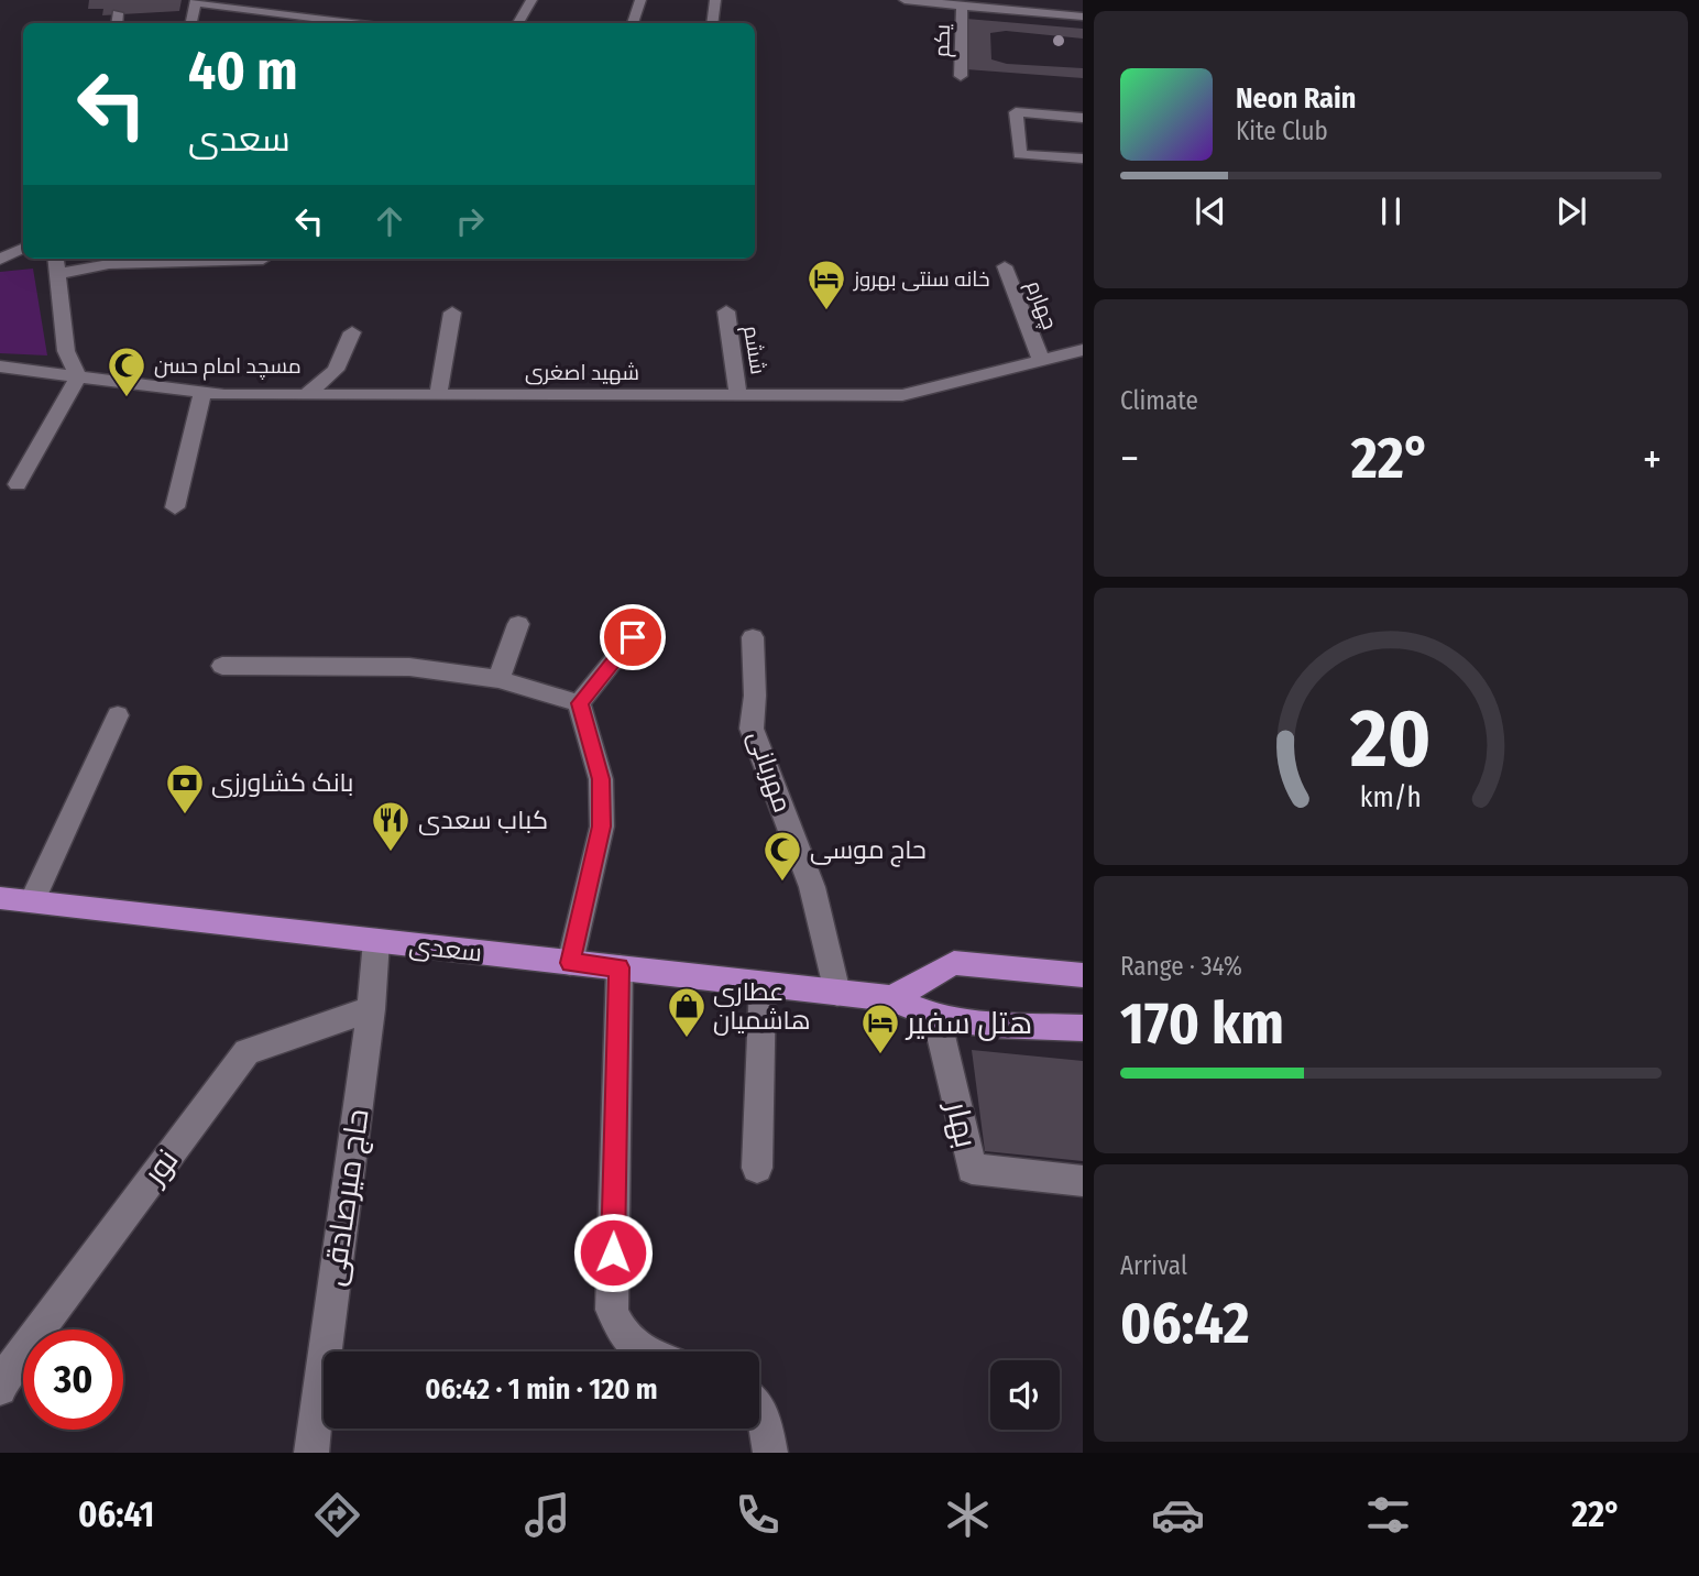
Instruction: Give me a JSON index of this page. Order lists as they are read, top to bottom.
{
  "streets": {
    "main road": ["سعدی"],
    "street": [
      "یکم",
      "چهارم",
      "ششم",
      "شهید اصغری",
      "مهربانی",
      "بهار",
      "نور",
      "حاج میرصادقی"
    ]
  },
  "crossings": [
    ["چهارم", "شهید اصغری"],
    ["ششم", "شهید اصغری"],
    ["مهربانی", "سعدی"],
    ["سعدی", "بهار"],
    ["سعدی", "حاج میرصادقی"],
    ["نور", "حاج میرصادقی"]
  ],
  "places": {
    "hotel": ["خانه سنتی بهروز", "هتل سفیر"],
    "mosque": ["مسچد امام حسن", "حاج موسی"],
    "bank": ["بانک کشاورزی"],
    "restaurant": ["کباب سعدی"],
    "shop": ["عطاری هاشمیان"]
  },
  "page": {
    "turn": ["40 m", "سعدی"],
    "song": ["Neon Rain", "Kite Club"],
    "tile": [
      "Climate",
      ["Range · 34%", "170 km"],
      ["Arrival", "06:42"]
    ],
    "heat": ["−", "22°", "+"],
    "limit": "30",
    "trip": "06:42 · 1 min · 120 m",
    "tabs": ["06:41", "22°"],
    "gauge": ["20", "km/h"]
  }
}
